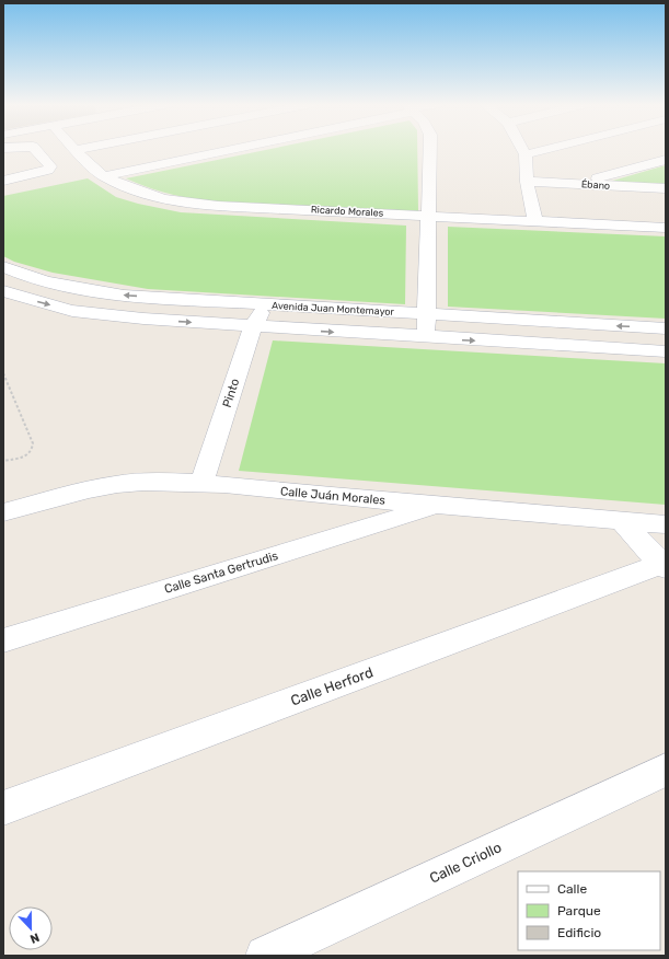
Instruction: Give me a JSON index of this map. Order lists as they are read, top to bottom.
{
  "streets": {
    "street": [
      "Ébano",
      "Ricardo Morales",
      "Avenida Juan Montemayor",
      "Pinto",
      "Calle Juán Morales",
      "Calle Santa Gertrudis",
      "Calle Herford",
      "Calle Criollo"
    ]
  },
  "crossings": [
    ["Avenida Juan Montemayor", "Pinto"],
    ["Pinto", "Calle Juán Morales"],
    ["Calle Juán Morales", "Calle Santa Gertrudis"]
  ],
  "legend": ["Calle", "Parque", "Edificio"],
  "north": "bottom"
}
